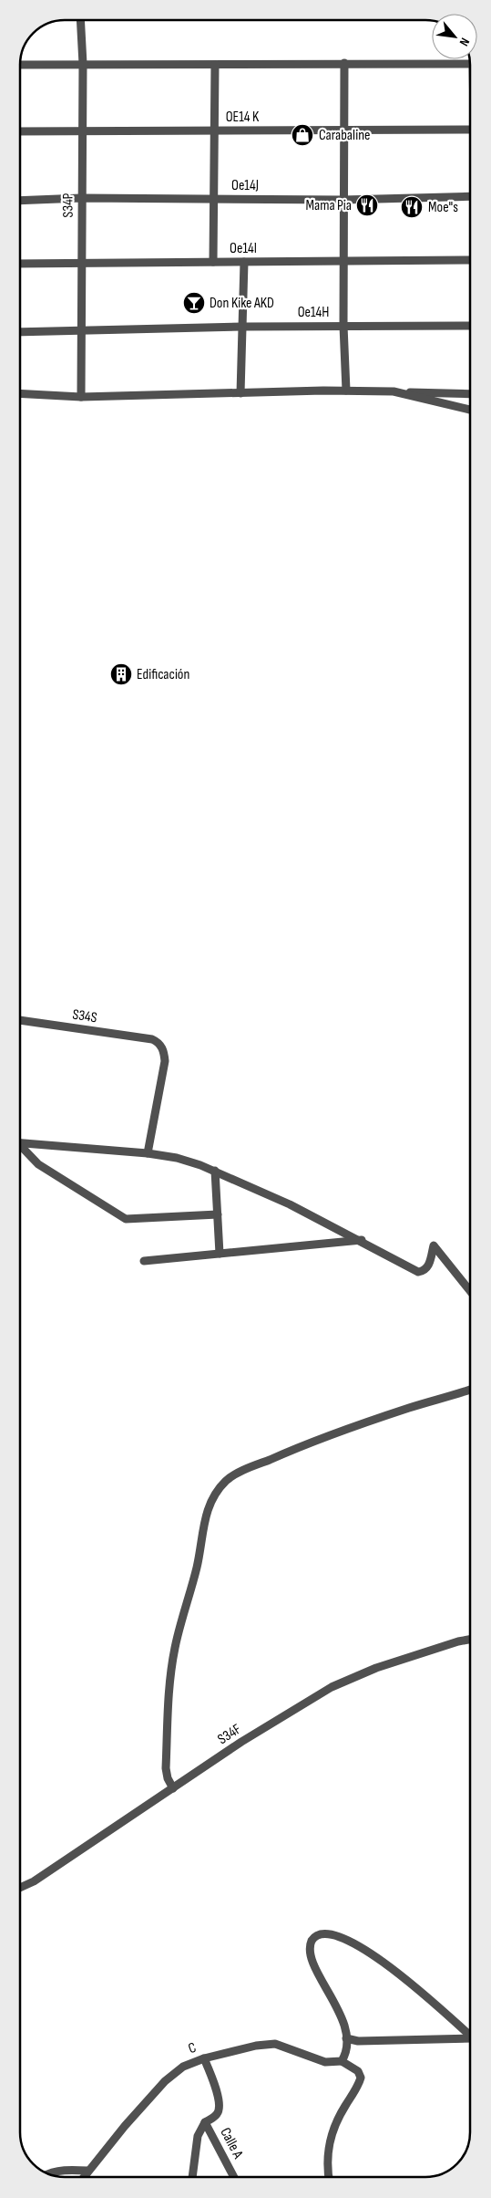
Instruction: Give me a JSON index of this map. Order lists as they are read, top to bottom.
{
  "streets": {
    "street": [
      "OE14 K",
      "Oe14J",
      "S34P",
      "Oe14I",
      "Oe14H",
      "S34S",
      "S34F",
      "C",
      "Calle A"
    ]
  },
  "crossings": [
    ["OE14 K", "S34P"],
    ["Oe14J", "S34P"],
    ["S34P", "Oe14I"],
    ["S34P", "Oe14H"]
  ],
  "places": {
    "shop": ["Carabaline"],
    "restaurant": ["Mama Pia", "Moe\"s"],
    "bar": ["Don Kike AKD"],
    "building": ["Edificación"]
  },
  "north": "bottom right"
}
